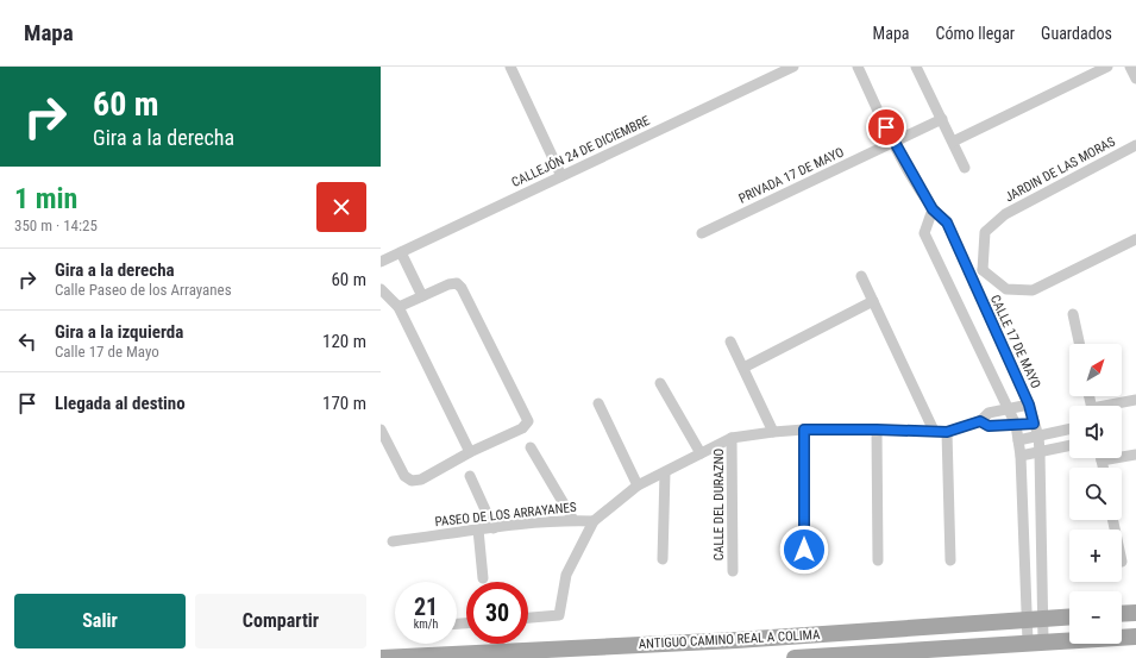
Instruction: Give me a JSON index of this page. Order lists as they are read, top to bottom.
{
  "streets": {
    "main road": ["ANTIGUO CAMINO REAL A COLIMA"],
    "street": [
      "CALLEJÓN 24 DE DICIEMBRE",
      "JARDIN DE LAS MORAS",
      "PRIVADA 17 DE MAYO",
      "CALLE 17 DE MAYO",
      "CALLE DEL DURAZNO",
      "PASEO DE LOS ARRAYANES"
    ]
  },
  "crossings": [
    ["PRIVADA 17 DE MAYO", "CALLE 17 DE MAYO"],
    ["CALLE 17 DE MAYO", "ANTIGUO CAMINO REAL A COLIMA"]
  ],
  "north": "top right",
  "page": {
    "header": "Mapa",
    "nav": ["Mapa", "Cómo llegar", "Guardados"],
    "turn": ["60 m", "Gira a la derecha"],
    "heading": ["1 min", "350 m · 14:25"],
    "list": [
      {
        "name": "Gira a la derecha",
        "note": "Calle Paseo de los Arrayanes",
        "value": "60 m"
      },
      {
        "name": "Gira a la izquierda",
        "note": "Calle 17 de Mayo",
        "value": "120 m"
      },
      {
        "name": "Llegada al destino",
        "value": "170 m"
      }
    ],
    "map_buttons": ["+", "−"],
    "speed": "21 km/h",
    "limit": "30",
    "buttons": ["Salir", "Compartir"]
  }
}
